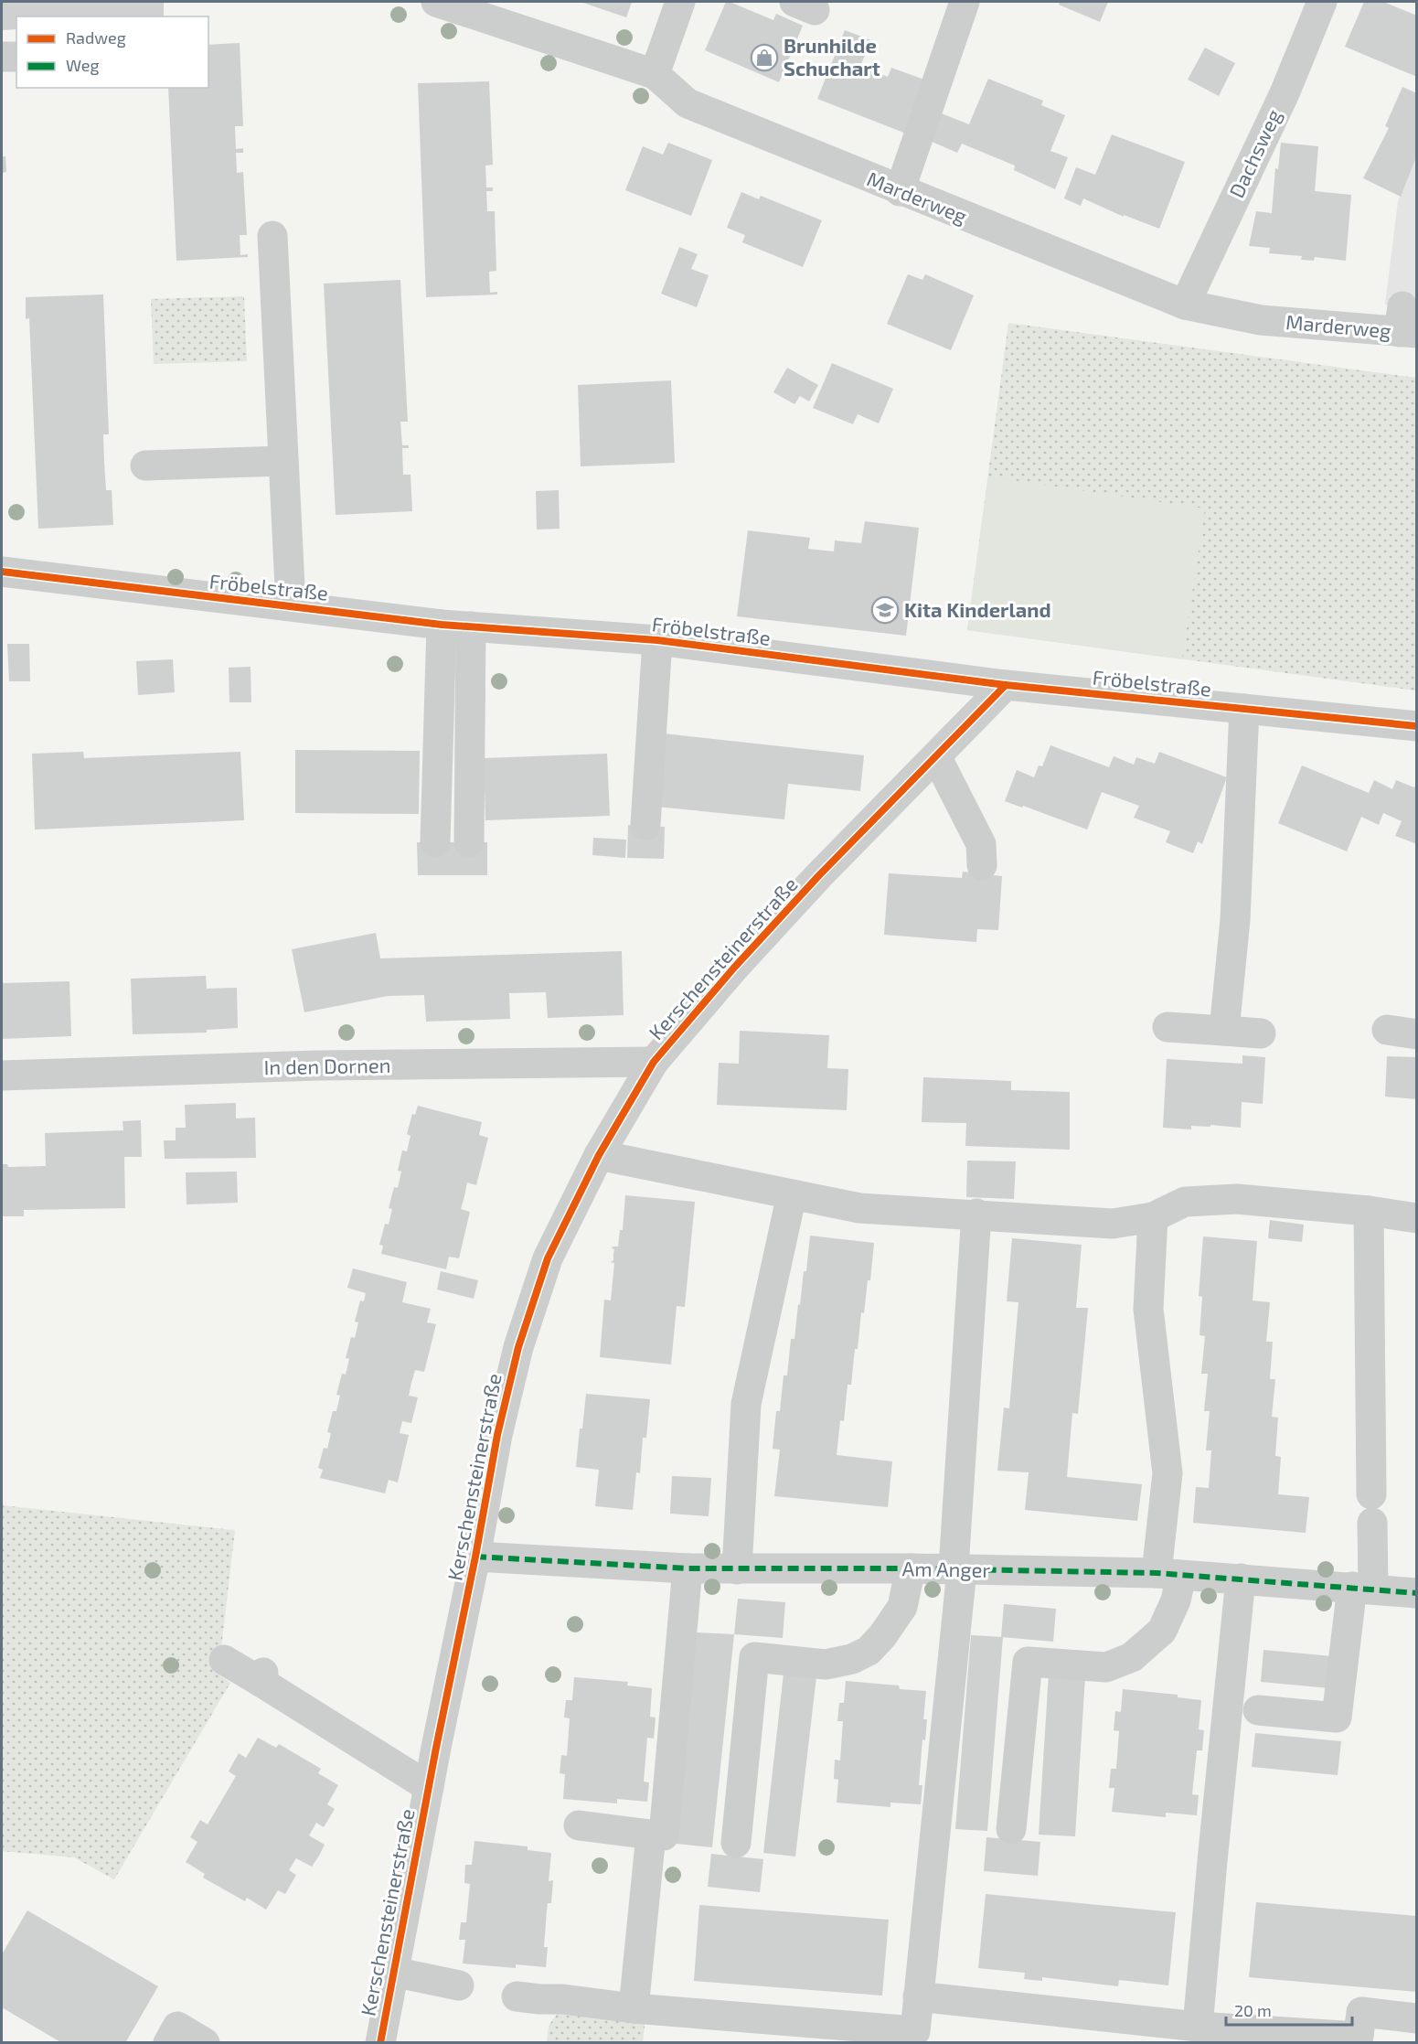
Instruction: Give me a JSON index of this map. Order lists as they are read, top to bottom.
{
  "streets": {
    "street": [
      "Dachsweg",
      "Marderweg",
      "Fröbelstraße",
      "Kerschensteinerstraße",
      "In den Dornen",
      "Am Anger"
    ]
  },
  "crossings": [
    ["Dachsweg", "Marderweg"],
    ["Fröbelstraße", "Kerschensteinerstraße"],
    ["Kerschensteinerstraße", "In den Dornen"],
    ["Kerschensteinerstraße", "Am Anger"]
  ],
  "places": {
    "shop": ["Brunhilde Schuchart"],
    "school or university": ["Kita Kinderland"]
  },
  "legend": ["Radweg", "Weg"],
  "scale_bar": "20 m"
}
